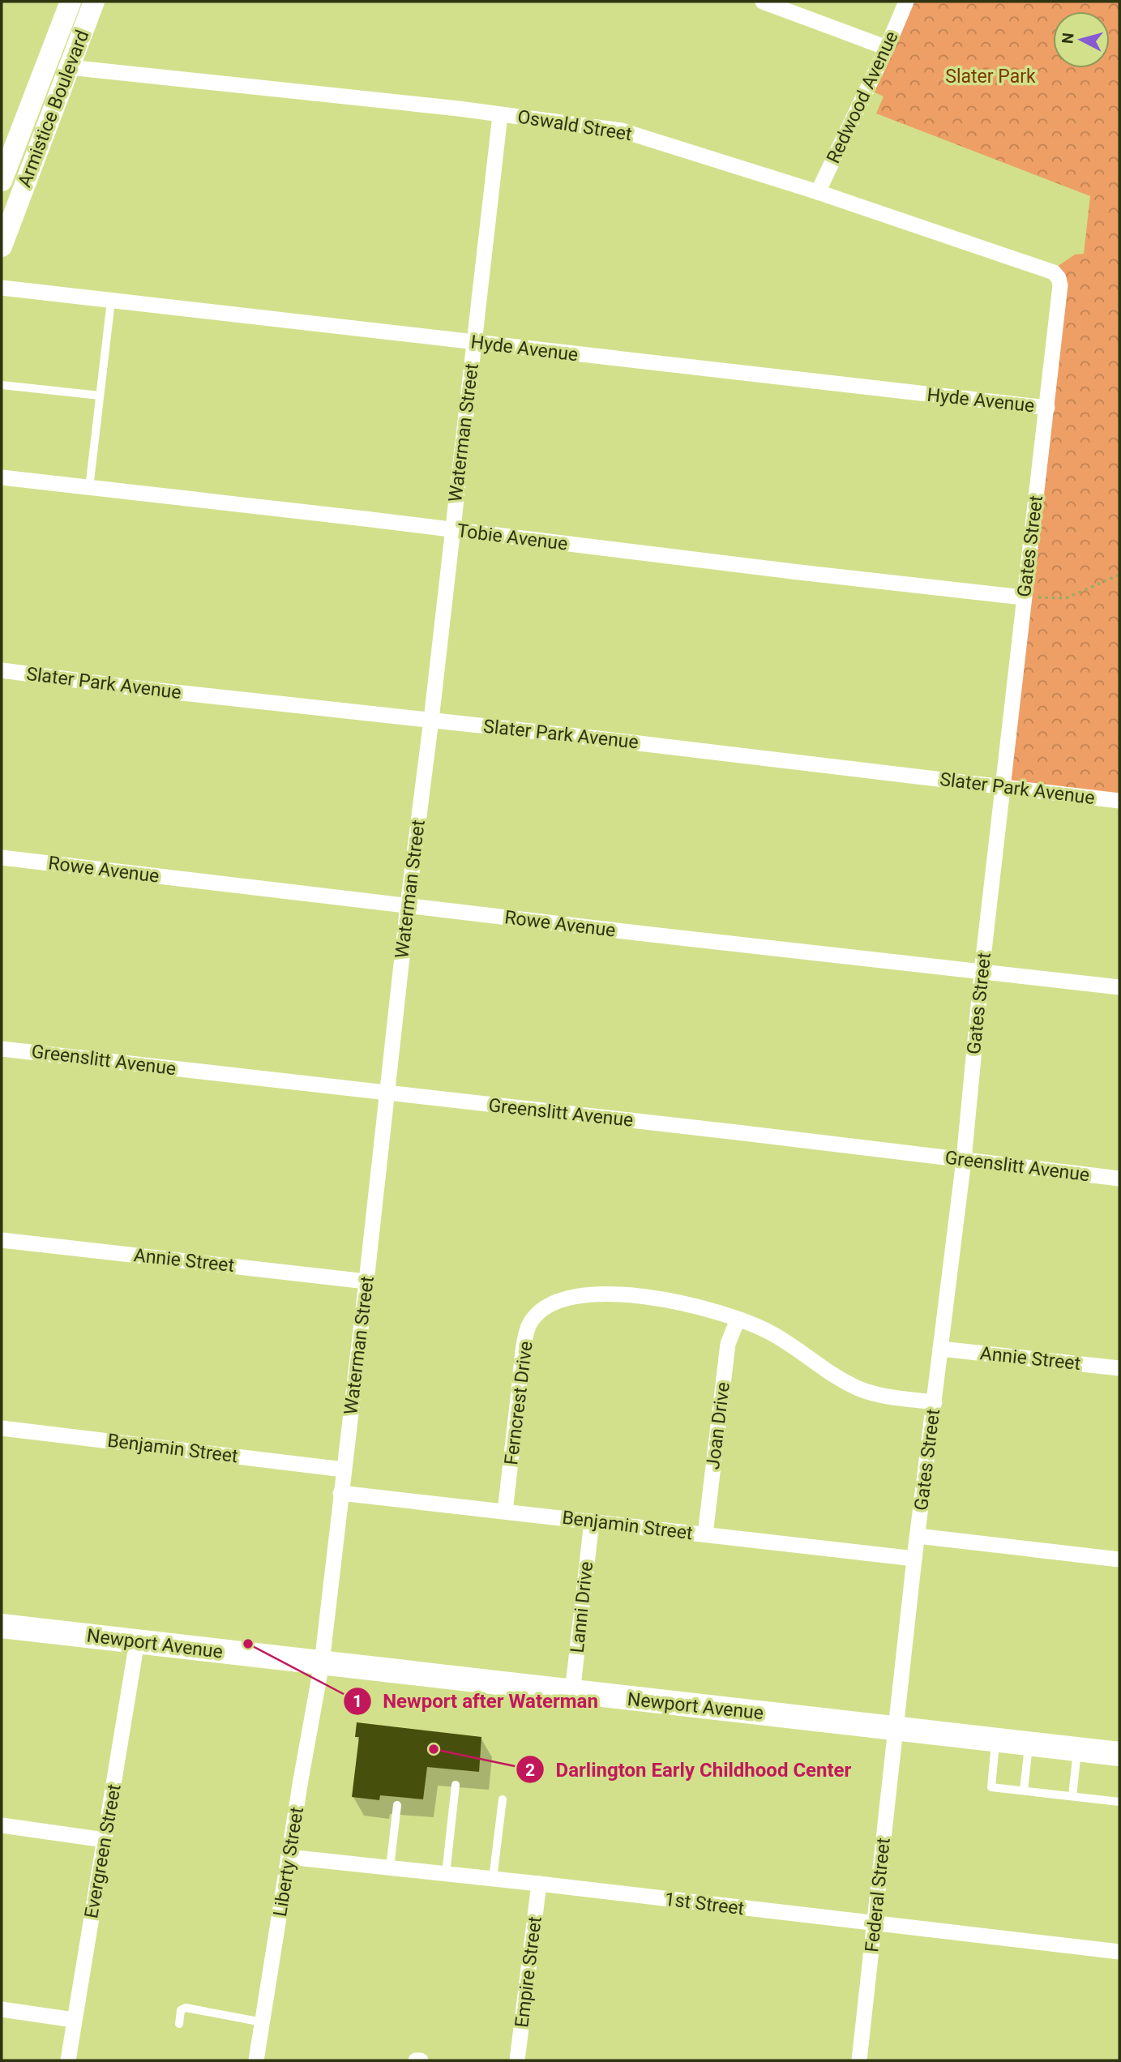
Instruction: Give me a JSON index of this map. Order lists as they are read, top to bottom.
{
  "streets": {
    "main road": ["Armistice Boulevard", "Newport Avenue"],
    "street": [
      "Redwood Avenue",
      "Oswald Street",
      "Hyde Avenue",
      "Waterman Street",
      "Tobie Avenue",
      "Gates Street",
      "Slater Park Avenue",
      "Rowe Avenue",
      "Greenslitt Avenue",
      "Annie Street",
      "Ferncrest Drive",
      "Joan Drive",
      "Benjamin Street",
      "Lanni Drive",
      "Evergreen Street",
      "Liberty Street",
      "Federal Street",
      "1st Street",
      "Empire Street"
    ]
  },
  "crossings": [
    ["Redwood Avenue", "Oswald Street"],
    ["Armistice Boulevard", "Oswald Street"],
    ["Oswald Street", "Waterman Street"],
    ["Oswald Street", "Gates Street"],
    ["Hyde Avenue", "Waterman Street"],
    ["Hyde Avenue", "Gates Street"],
    ["Waterman Street", "Tobie Avenue"],
    ["Waterman Street", "Slater Park Avenue"],
    ["Waterman Street", "Rowe Avenue"],
    ["Waterman Street", "Greenslitt Avenue"],
    ["Waterman Street", "Annie Street"],
    ["Waterman Street", "Benjamin Street"],
    ["Waterman Street", "Newport Avenue"],
    ["Waterman Street", "Liberty Street"],
    ["Tobie Avenue", "Gates Street"],
    ["Gates Street", "Slater Park Avenue"],
    ["Gates Street", "Rowe Avenue"],
    ["Gates Street", "Greenslitt Avenue"],
    ["Gates Street", "Annie Street"],
    ["Gates Street", "Ferncrest Drive"],
    ["Gates Street", "Benjamin Street"],
    ["Gates Street", "Newport Avenue"],
    ["Gates Street", "Federal Street"],
    ["Ferncrest Drive", "Joan Drive"],
    ["Ferncrest Drive", "Benjamin Street"],
    ["Joan Drive", "Benjamin Street"],
    ["Benjamin Street", "Lanni Drive"],
    ["Lanni Drive", "Newport Avenue"],
    ["Newport Avenue", "Evergreen Street"],
    ["Newport Avenue", "Liberty Street"],
    ["Newport Avenue", "Federal Street"],
    ["Liberty Street", "1st Street"],
    ["Federal Street", "1st Street"],
    ["1st Street", "Empire Street"]
  ],
  "parks": ["Slater Park"],
  "places": ["Newport after Waterman", "Darlington Early Childhood Center"],
  "north": "left"
}
